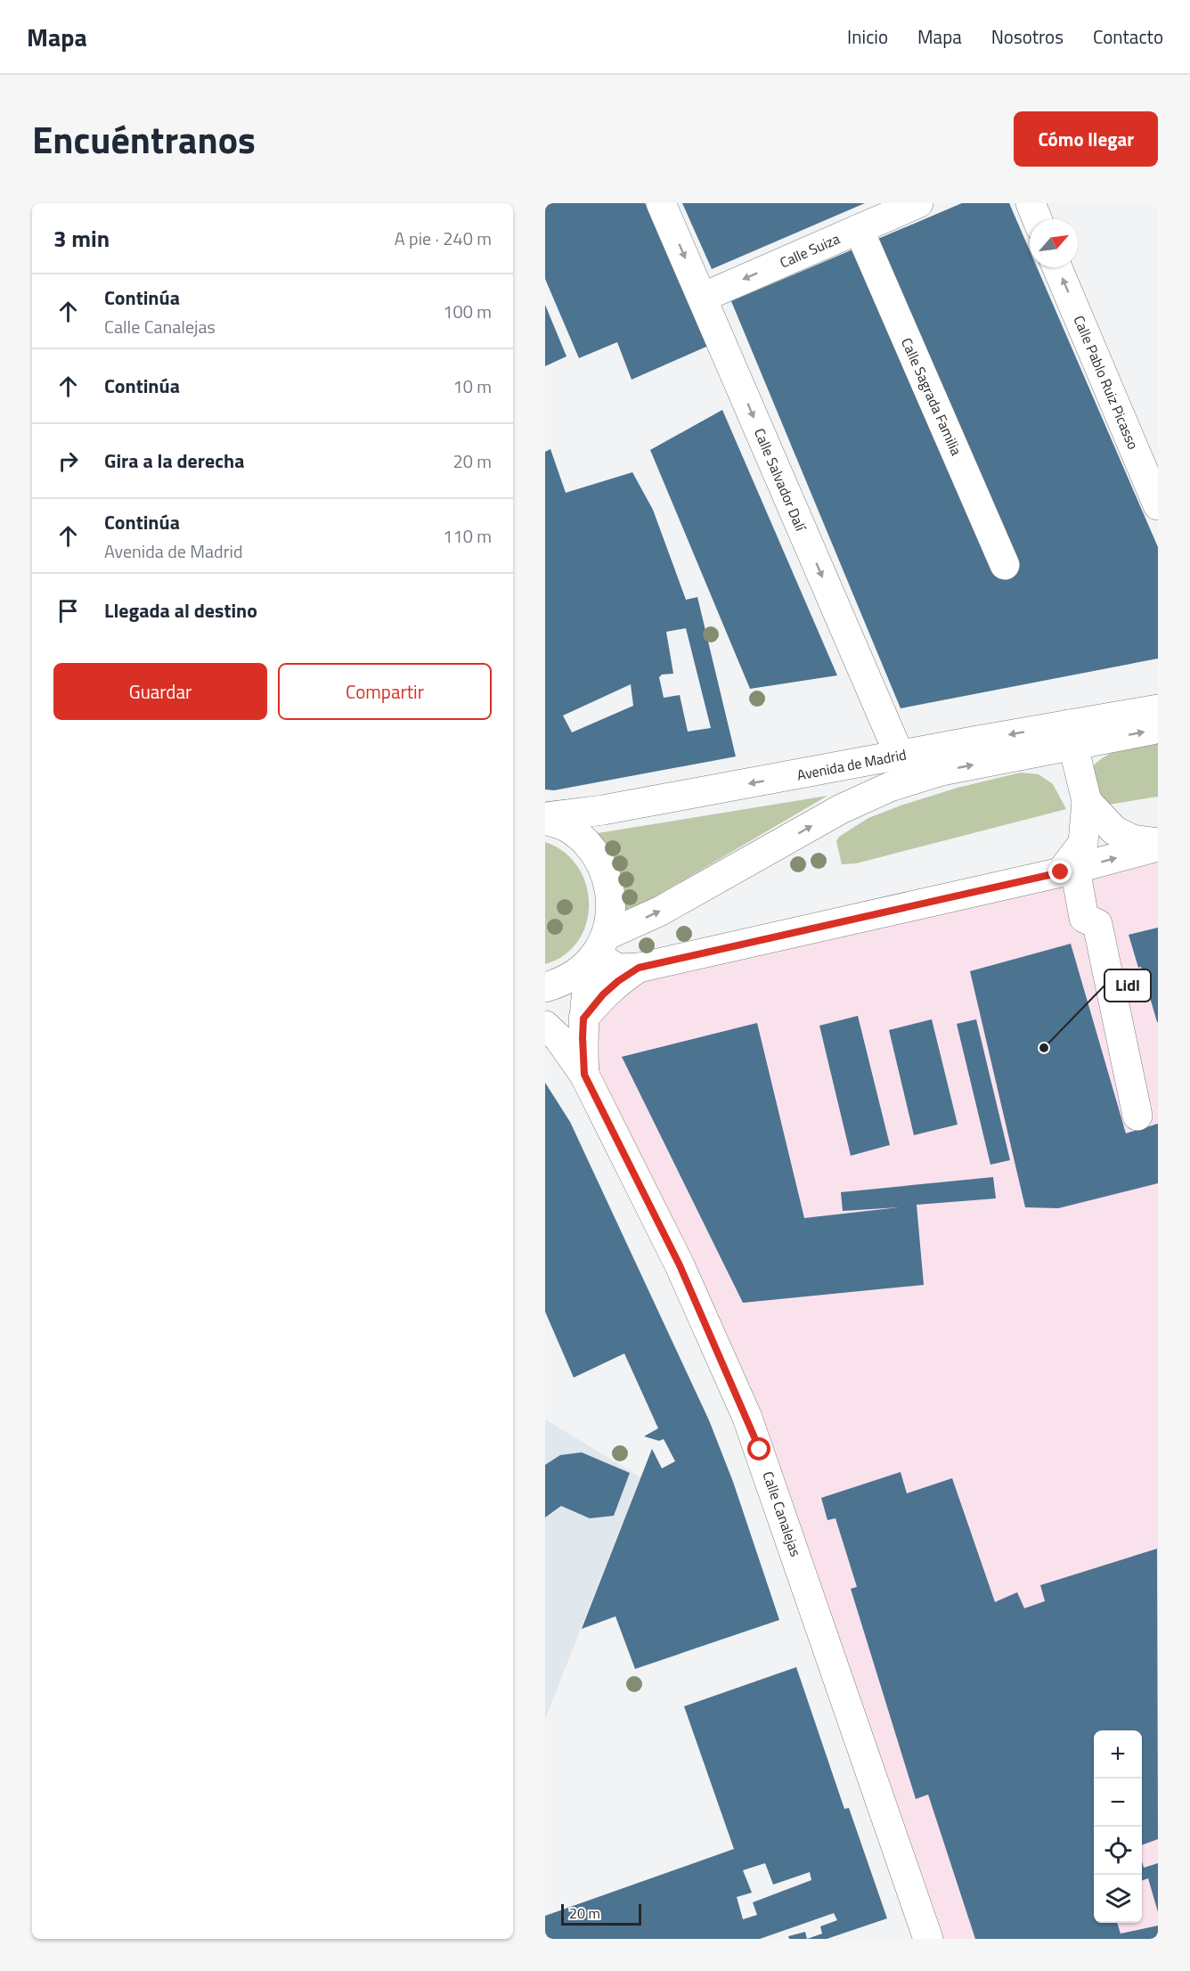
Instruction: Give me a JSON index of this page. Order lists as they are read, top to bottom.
{
  "streets": {
    "main road": [
      "Calle Suiza",
      "Calle Pablo Ruiz Picasso",
      "Calle Sagrada Familia",
      "Calle Salvador Dalí",
      "Avenida de Madrid",
      "Calle Canalejas"
    ]
  },
  "crossings": [
    ["Calle Suiza", "Calle Sagrada Familia"],
    ["Calle Suiza", "Calle Salvador Dalí"],
    ["Calle Salvador Dalí", "Avenida de Madrid"]
  ],
  "one_way": ["Calle Suiza", "Calle Pablo Ruiz Picasso", "Calle Salvador Dalí"],
  "places": ["Lidl"],
  "scale_bar": "20 m",
  "north": "top right",
  "page": {
    "header": "Mapa",
    "nav": [
      "Inicio",
      "Mapa",
      "Nosotros",
      "Contacto"
    ],
    "title": "Encuéntranos",
    "buttons": [
      "Cómo llegar",
      ["Guardar", "Compartir"]
    ],
    "heading": ["3 min", "A pie · 240 m"],
    "list": [
      ["Continúa", "Calle Canalejas", "100 m"],
      ["Continúa", "10 m"],
      ["Gira a la derecha", "20 m"],
      ["Continúa", "Avenida de Madrid", "110 m"],
      "Llegada al destino"
    ],
    "map_buttons": ["+", "−"],
    "scale": "20 m"
  }
}
